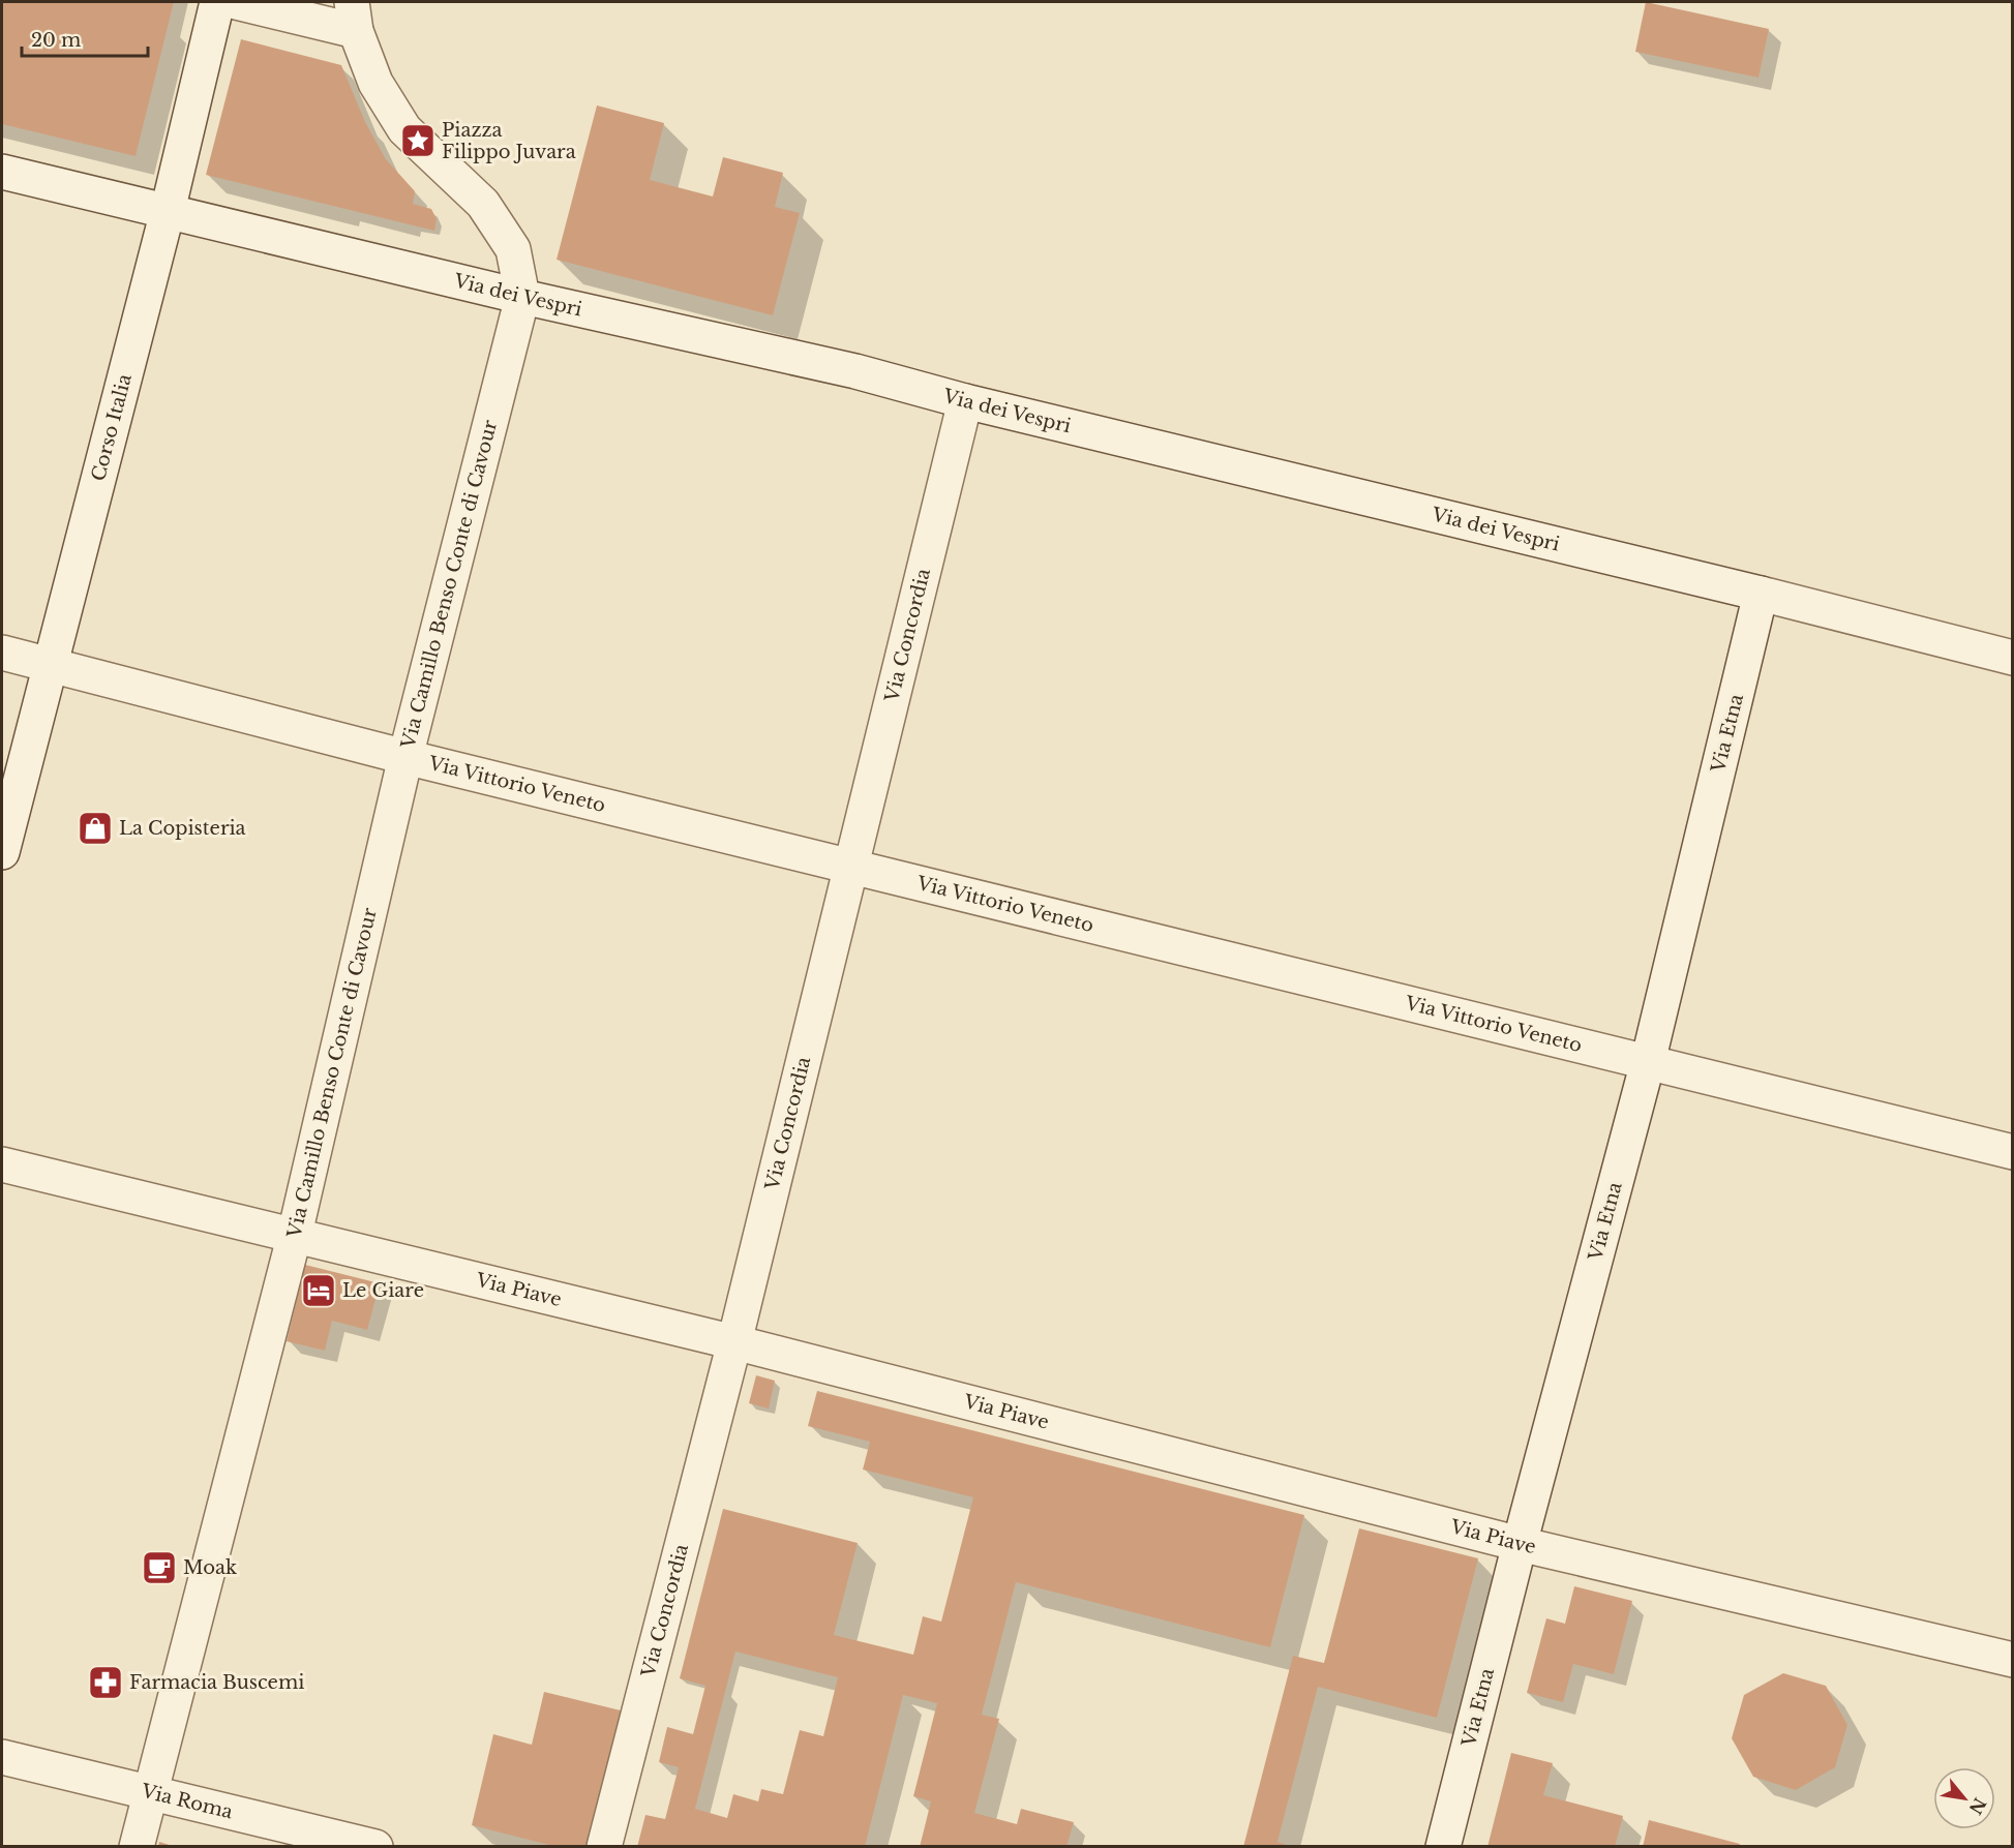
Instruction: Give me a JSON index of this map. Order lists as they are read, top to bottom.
{
  "streets": {
    "street": [
      "Via dei Vespri",
      "Corso Italia",
      "Via Camillo Benso Conte di Cavour",
      "Via Concordia",
      "Via Etna",
      "Via Vittorio Veneto",
      "Via Piave",
      "Via Roma"
    ]
  },
  "crossings": [
    ["Via dei Vespri", "Corso Italia"],
    ["Via dei Vespri", "Via Camillo Benso Conte di Cavour"],
    ["Via dei Vespri", "Via Concordia"],
    ["Via dei Vespri", "Via Etna"],
    ["Corso Italia", "Via Vittorio Veneto"],
    ["Via Camillo Benso Conte di Cavour", "Via Vittorio Veneto"],
    ["Via Camillo Benso Conte di Cavour", "Via Piave"],
    ["Via Camillo Benso Conte di Cavour", "Via Roma"],
    ["Via Concordia", "Via Vittorio Veneto"],
    ["Via Concordia", "Via Piave"],
    ["Via Etna", "Via Vittorio Veneto"],
    ["Via Etna", "Via Piave"]
  ],
  "places": {
    "place": ["Piazza Filippo Juvara"],
    "shop": ["La Copisteria"],
    "hotel": ["Le Giare"],
    "cafe": ["Moak"],
    "pharmacy": ["Farmacia Buscemi"]
  },
  "scale_bar": "20 m",
  "north": "bottom right"
}
